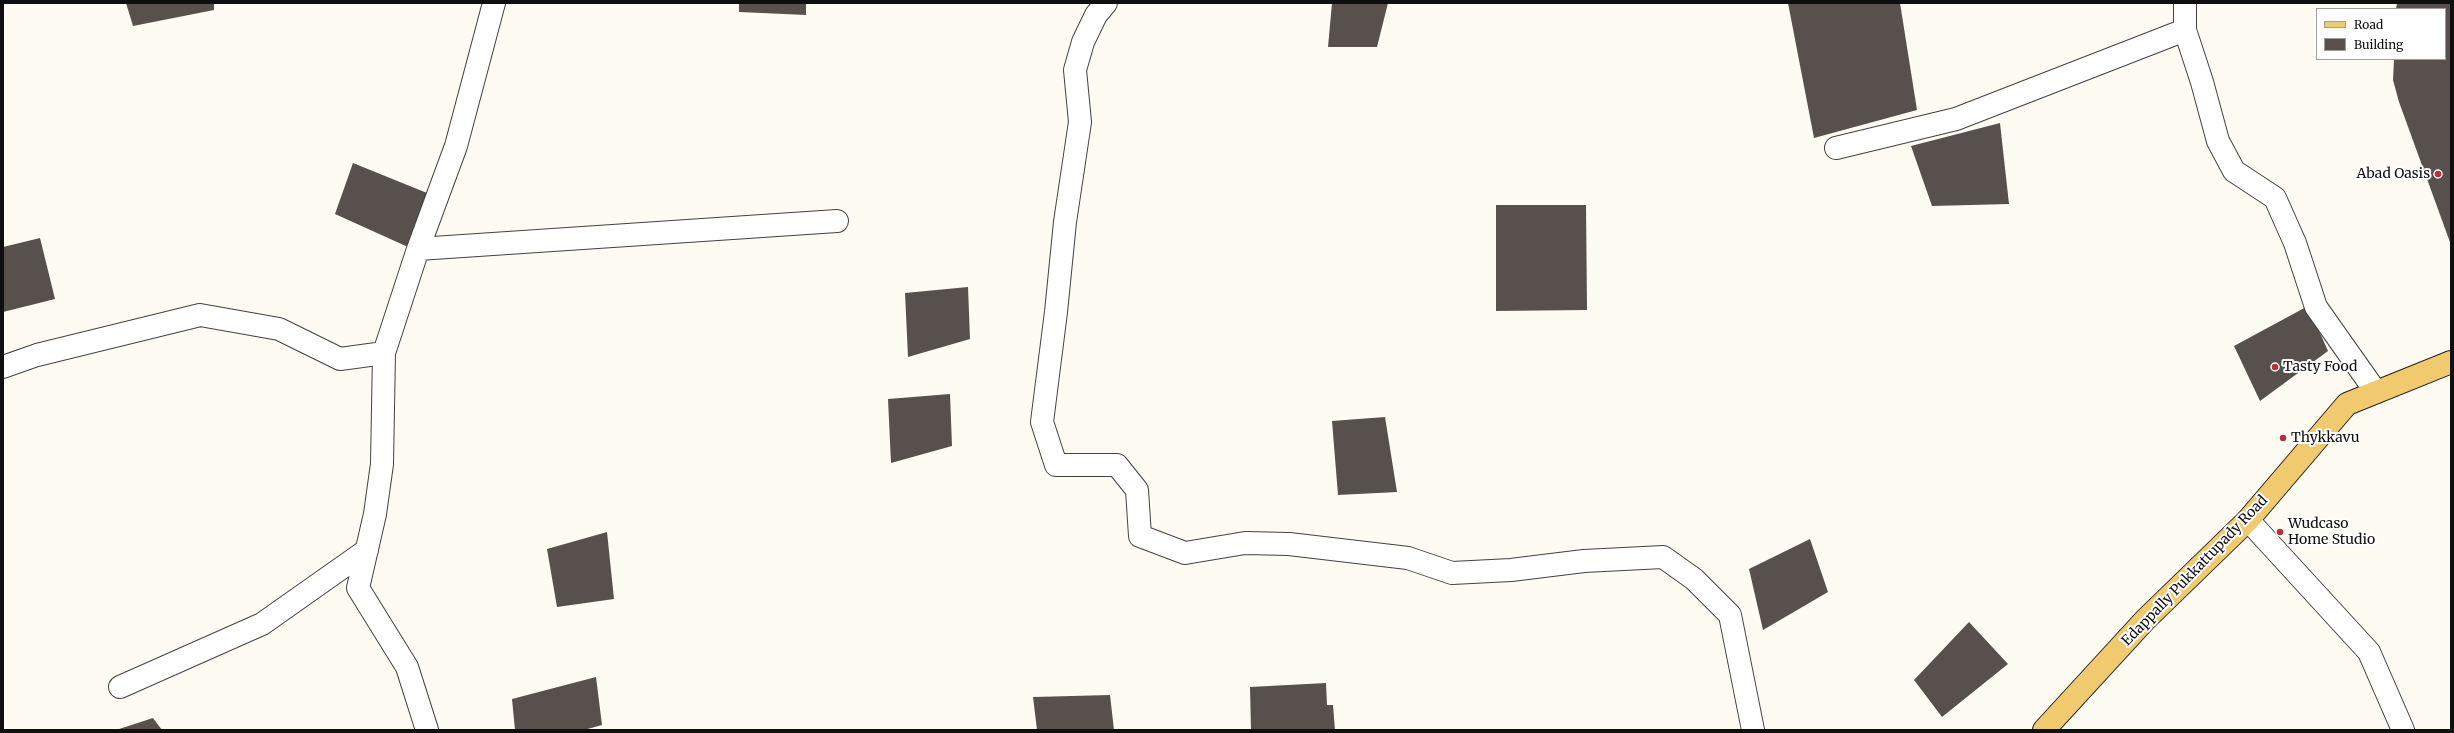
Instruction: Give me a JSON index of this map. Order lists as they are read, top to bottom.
{
  "streets": {
    "main road": ["Edappally Pukkattupady Road"]
  },
  "places": [
    "Abad Oasis",
    "Tasty Food",
    "Thykkavu",
    "Wudcaso Home Studio"
  ],
  "legend": ["Road", "Building"]
}
